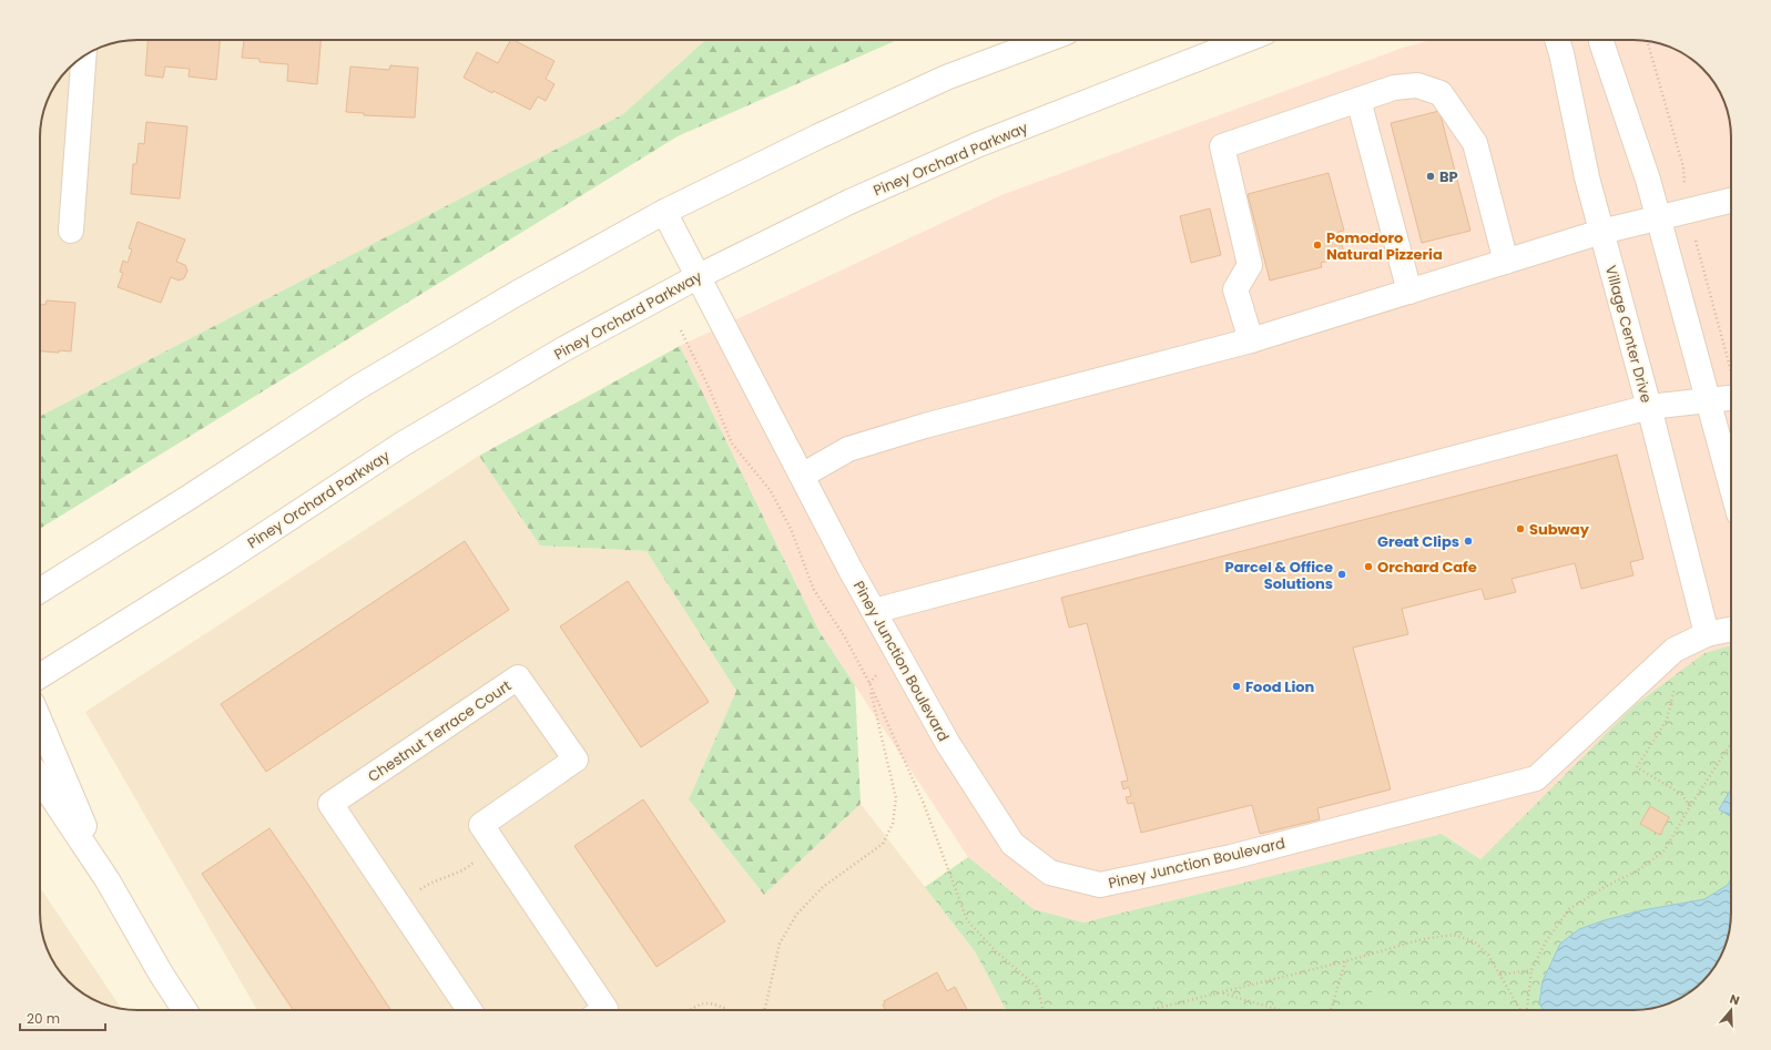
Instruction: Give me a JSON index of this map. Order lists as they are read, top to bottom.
{
  "streets": {
    "street": [
      "Piney Orchard Parkway",
      "Village Center Drive",
      "Piney Junction Boulevard",
      "Chestnut Terrace Court"
    ]
  },
  "crossings": [
    ["Piney Orchard Parkway", "Piney Junction Boulevard"],
    ["Village Center Drive", "Piney Junction Boulevard"]
  ],
  "places": [
    "BP",
    "Pomodoro Natural Pizzeria",
    "Subway",
    "Great Clips",
    "Orchard Cafe",
    "Parcel & Office Solutions",
    "Food Lion"
  ],
  "scale_bar": "20 m",
  "north": "top"
}
